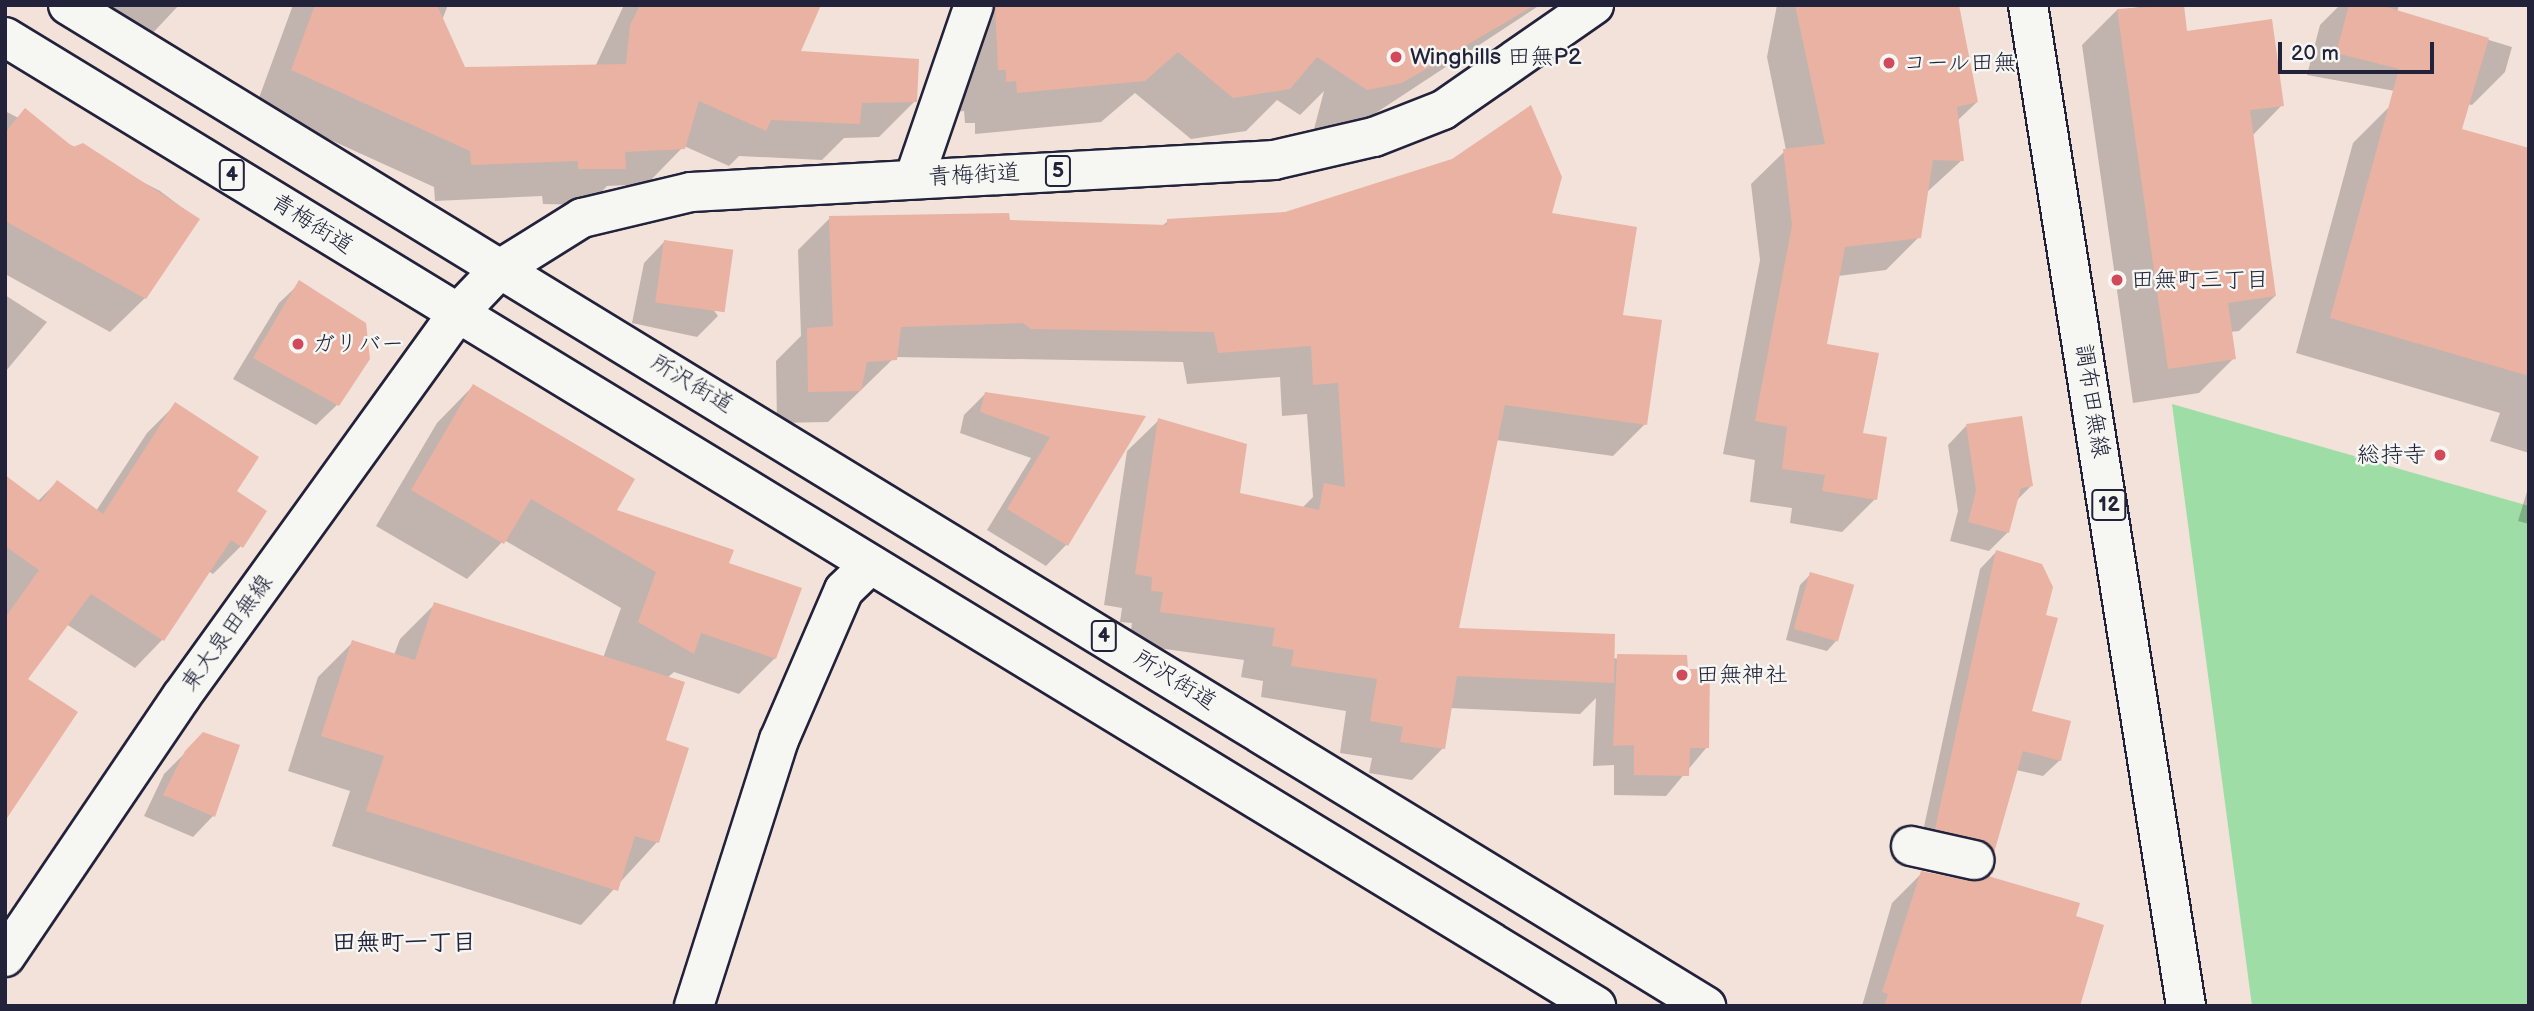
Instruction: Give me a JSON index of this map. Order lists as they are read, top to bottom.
{
  "streets": {
    "main road": [
      "5",
      "4",
      "青梅街道",
      "所沢街道",
      "調布田無線",
      "12",
      "東大泉田無線"
    ]
  },
  "crossings": [
    ["4", "青梅街道"],
    ["4", "所沢街道"],
    ["4", "東大泉田無線"],
    ["青梅街道", "所沢街道"],
    ["青梅街道", "東大泉田無線"]
  ],
  "districts": ["田無町一丁目"],
  "places": [
    "Winghills 田無P2",
    "コール田無",
    "田無町三丁目",
    "ガリバー",
    "総持寺",
    "田無神社"
  ],
  "scale_bar": "20 m"
}
